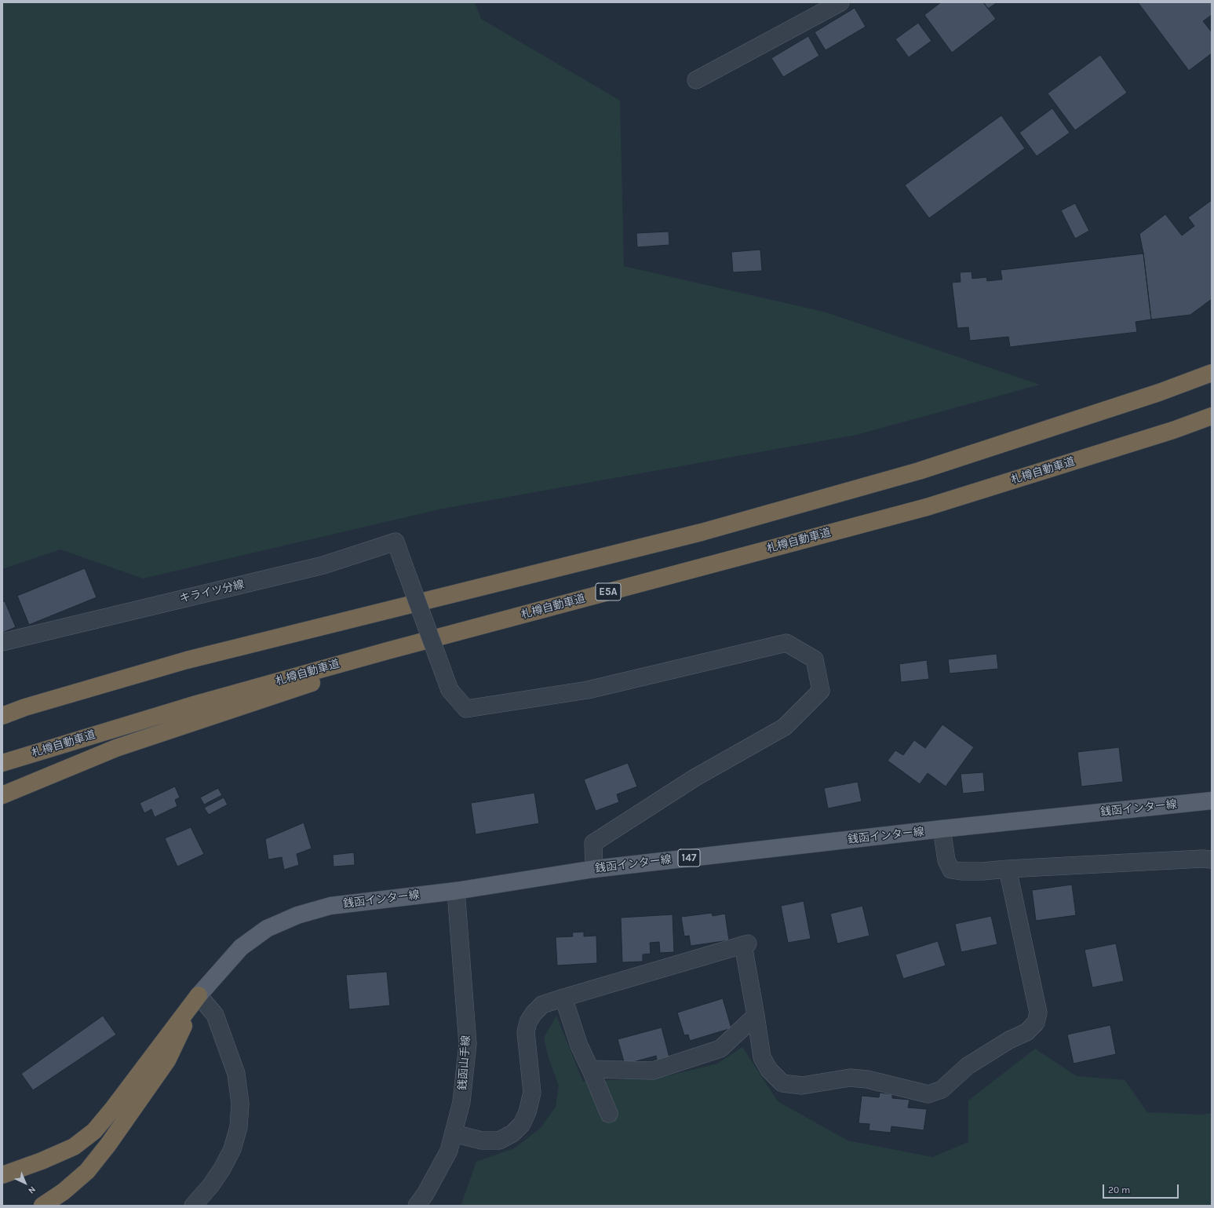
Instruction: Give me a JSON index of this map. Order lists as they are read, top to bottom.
{
  "streets": {
    "highway": ["札樽自動車道", "E5A"],
    "main road": ["銭函インター線", "147"],
    "street": ["キライツ分線", "銭函山手線"]
  },
  "crossings": [
    ["キライツ分線", "銭函インター線"],
    ["銭函インター線", "銭函山手線"]
  ],
  "scale_bar": "20 m",
  "north": "bottom right"
}
